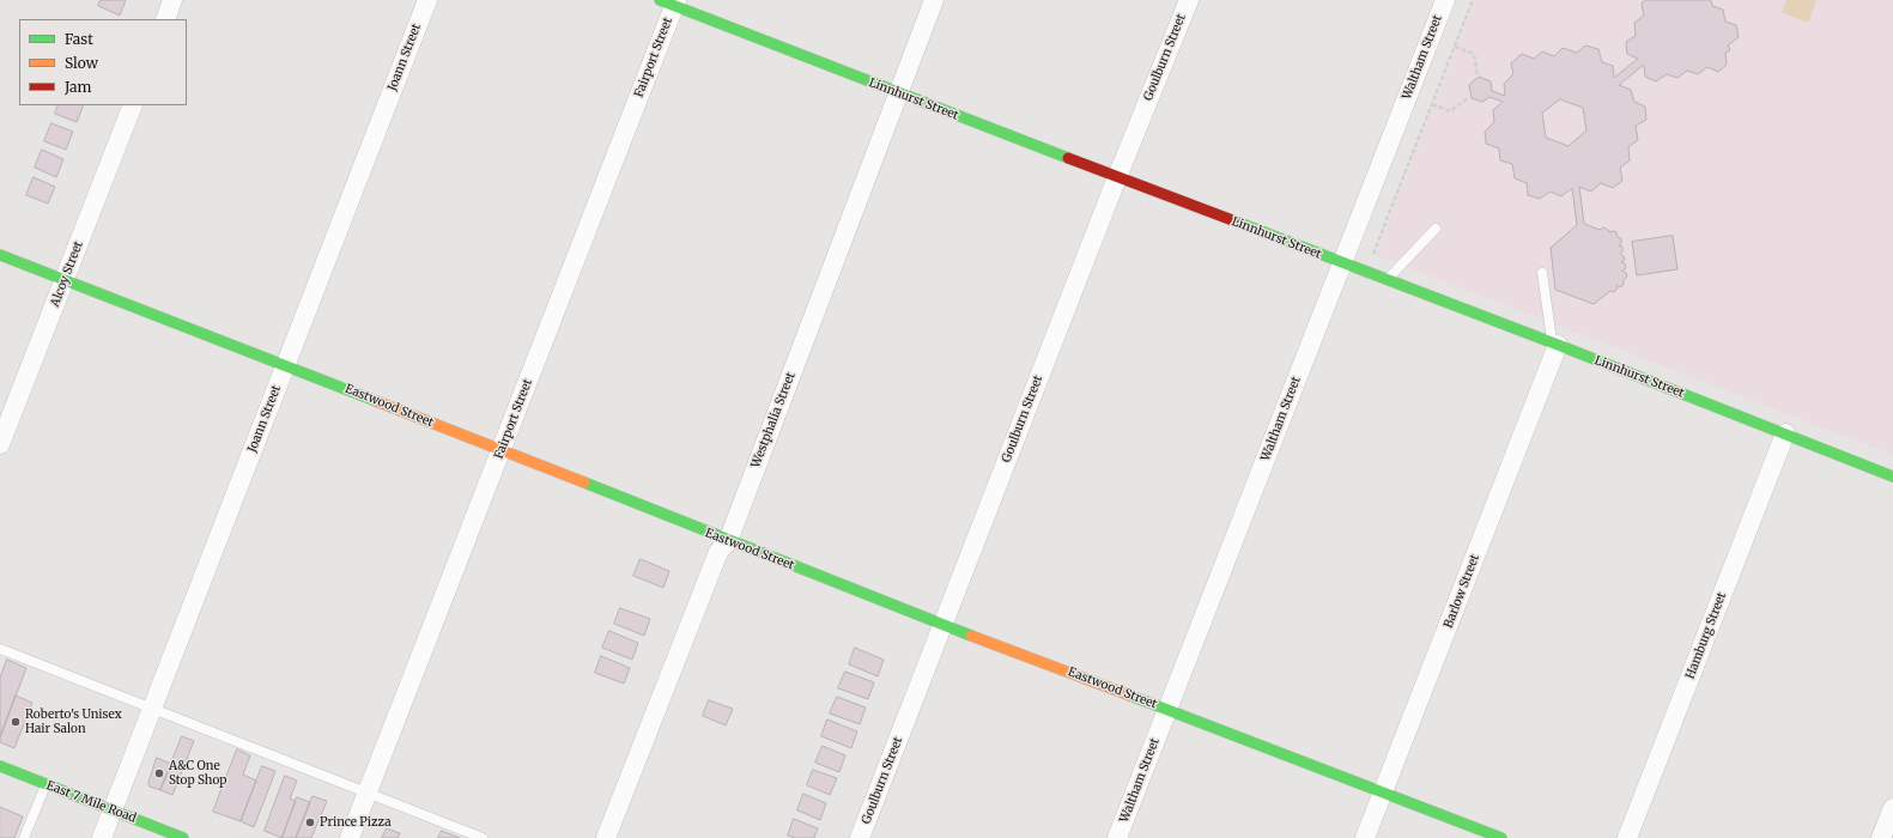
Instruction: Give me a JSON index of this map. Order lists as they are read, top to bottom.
{
  "streets": {
    "street": [
      "Joann Street",
      "Fairport Street",
      "Goulburn Street",
      "Waltham Street",
      "Linnhurst Street",
      "Alcoy Street",
      "Eastwood Street",
      "Westphalia Street",
      "Barlow Street",
      "Hamburg Street",
      "East 7 Mile Road"
    ]
  },
  "crossings": [
    ["Joann Street", "Eastwood Street"],
    ["Joann Street", "East 7 Mile Road"],
    ["Fairport Street", "Linnhurst Street"],
    ["Fairport Street", "Eastwood Street"],
    ["Goulburn Street", "Linnhurst Street"],
    ["Goulburn Street", "Eastwood Street"],
    ["Waltham Street", "Linnhurst Street"],
    ["Waltham Street", "Eastwood Street"],
    ["Linnhurst Street", "Westphalia Street"],
    ["Linnhurst Street", "Barlow Street"],
    ["Linnhurst Street", "Hamburg Street"],
    ["Alcoy Street", "Eastwood Street"],
    ["Eastwood Street", "Westphalia Street"],
    ["Eastwood Street", "Barlow Street"]
  ],
  "places": ["Roberto's Unisex Hair Salon", "A&C One Stop Shop", "Prince Pizza"],
  "legend": ["Fast", "Slow", "Jam"]
}
